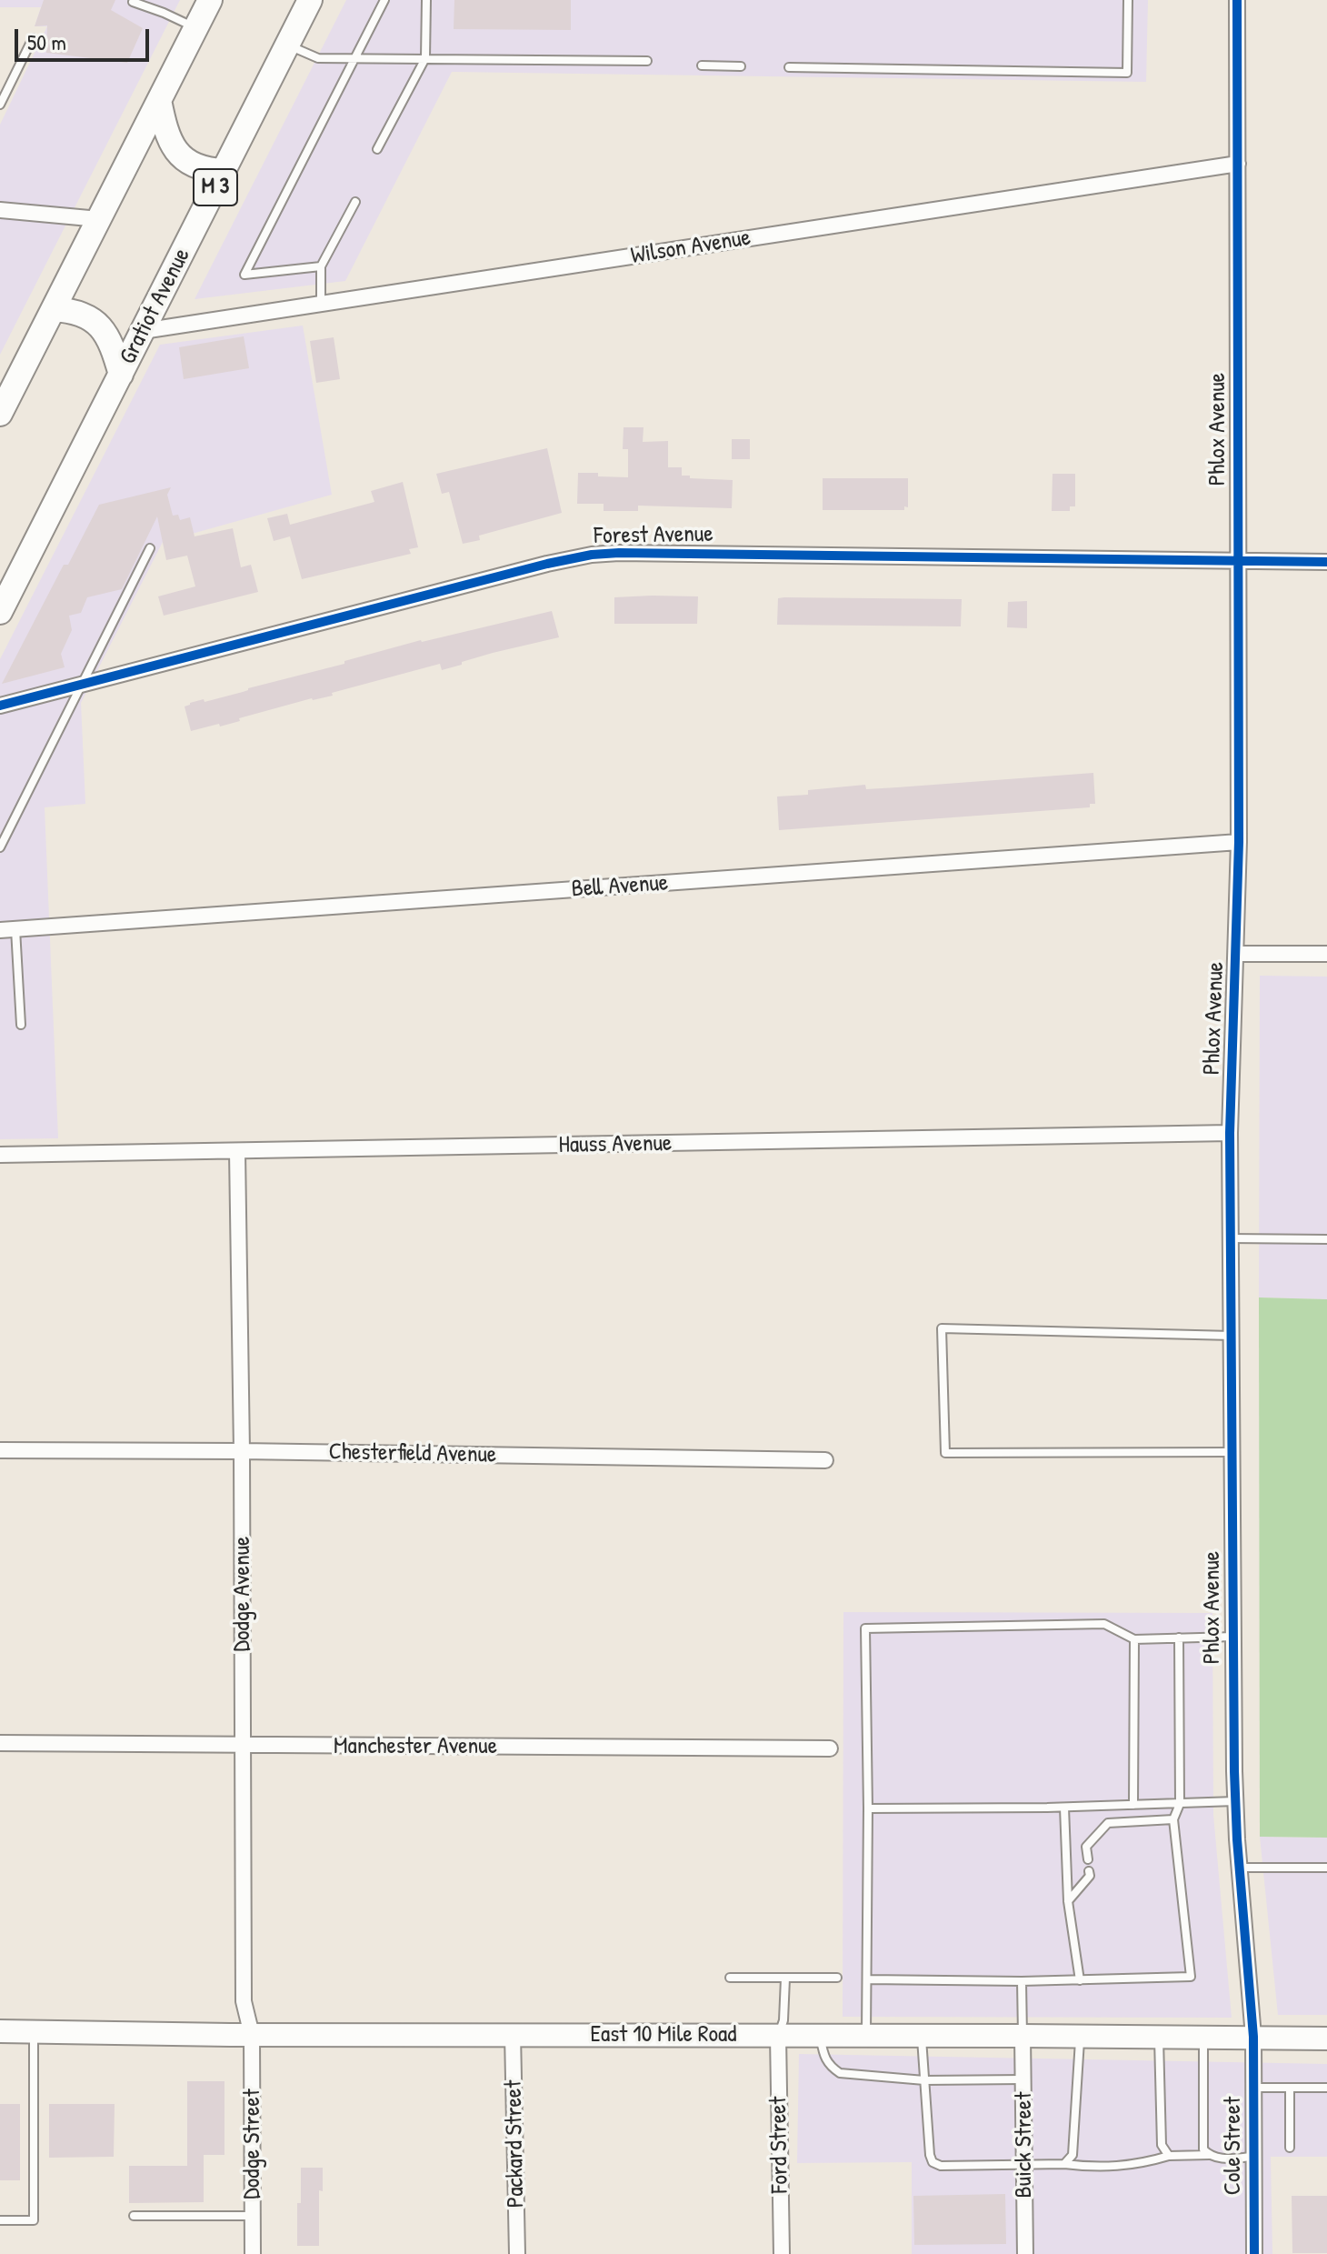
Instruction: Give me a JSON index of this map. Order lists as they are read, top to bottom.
{
  "streets": {
    "main road": ["M 3", "Gratiot Avenue", "East 10 Mile Road"],
    "street": [
      "Wilson Avenue",
      "Phlox Avenue",
      "Forest Avenue",
      "Bell Avenue",
      "Hauss Avenue",
      "Chesterfield Avenue",
      "Dodge Avenue",
      "Manchester Avenue",
      "Dodge Street",
      "Packard Street",
      "Ford Street",
      "Buick Street",
      "Cole Street"
    ]
  },
  "crossings": [
    ["Wilson Avenue", "Gratiot Avenue"],
    ["Wilson Avenue", "Phlox Avenue"],
    ["Phlox Avenue", "Forest Avenue"],
    ["Phlox Avenue", "Bell Avenue"],
    ["Phlox Avenue", "Hauss Avenue"],
    ["Phlox Avenue", "East 10 Mile Road"],
    ["Phlox Avenue", "Cole Street"],
    ["Hauss Avenue", "Dodge Avenue"],
    ["Chesterfield Avenue", "Dodge Avenue"],
    ["Dodge Avenue", "Manchester Avenue"],
    ["Dodge Avenue", "East 10 Mile Road"],
    ["Dodge Avenue", "Dodge Street"],
    ["East 10 Mile Road", "Dodge Street"],
    ["East 10 Mile Road", "Packard Street"],
    ["East 10 Mile Road", "Ford Street"],
    ["East 10 Mile Road", "Buick Street"],
    ["East 10 Mile Road", "Cole Street"]
  ],
  "scale_bar": "50 m"
}
